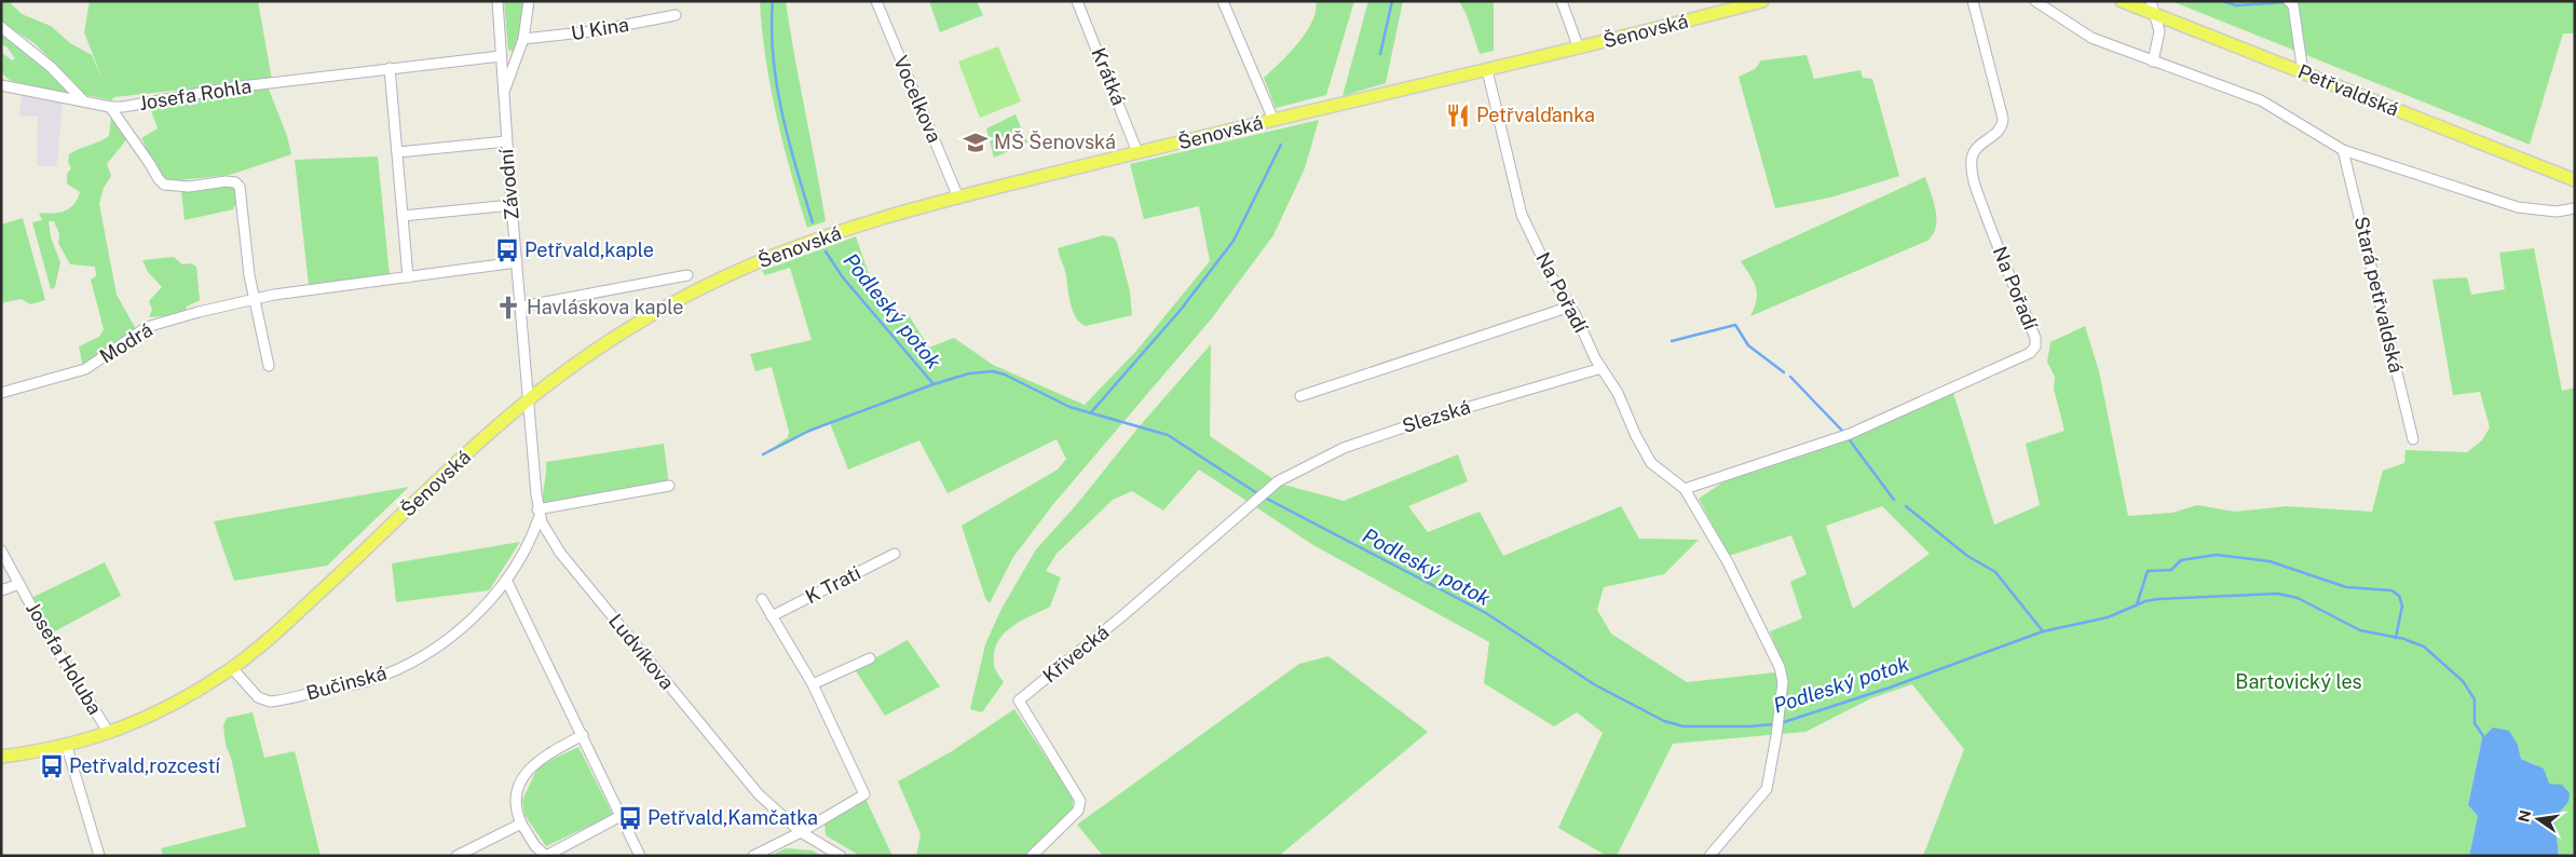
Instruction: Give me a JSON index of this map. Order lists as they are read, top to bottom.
{
  "streets": {
    "main road": ["Šenovská", "Petřvaldská"],
    "street": [
      "U Kina",
      "Krátká",
      "Josefa Rohla",
      "Vocelkova",
      "Závodní",
      "Na Pořadí",
      "Stará petřvaldská",
      "Modrá",
      "Slezská",
      "K Trati",
      "Ludvíkova",
      "Křivecká",
      "Josefa Holuba",
      "Bučinská"
    ]
  },
  "crossings": [
    ["U Kina", "Závodní"],
    ["Šenovská", "Krátká"],
    ["Šenovská", "Vocelkova"],
    ["Šenovská", "Závodní"],
    ["Šenovská", "Na Pořadí"],
    ["Šenovská", "Ludvíkova"],
    ["Šenovská", "Josefa Holuba"],
    ["Šenovská", "Bučinská"],
    ["Josefa Rohla", "Závodní"],
    ["Závodní", "Modrá"],
    ["Závodní", "Ludvíkova"],
    ["Na Pořadí", "Slezská"],
    ["Slezská", "Křivecká"],
    ["Ludvíkova", "Bučinská"]
  ],
  "water": ["Podleský potok"],
  "parks": ["Bartovický les"],
  "places": {
    "restaurant": ["Petřvalďanka"],
    "school or university": ["MŠ Šenovská"],
    "bus stop": ["Petřvald,kaple", "Petřvald,rozcestí", "Petřvald,Kamčatka"],
    "church": ["Havláskova kaple"]
  },
  "north": "left"
}
